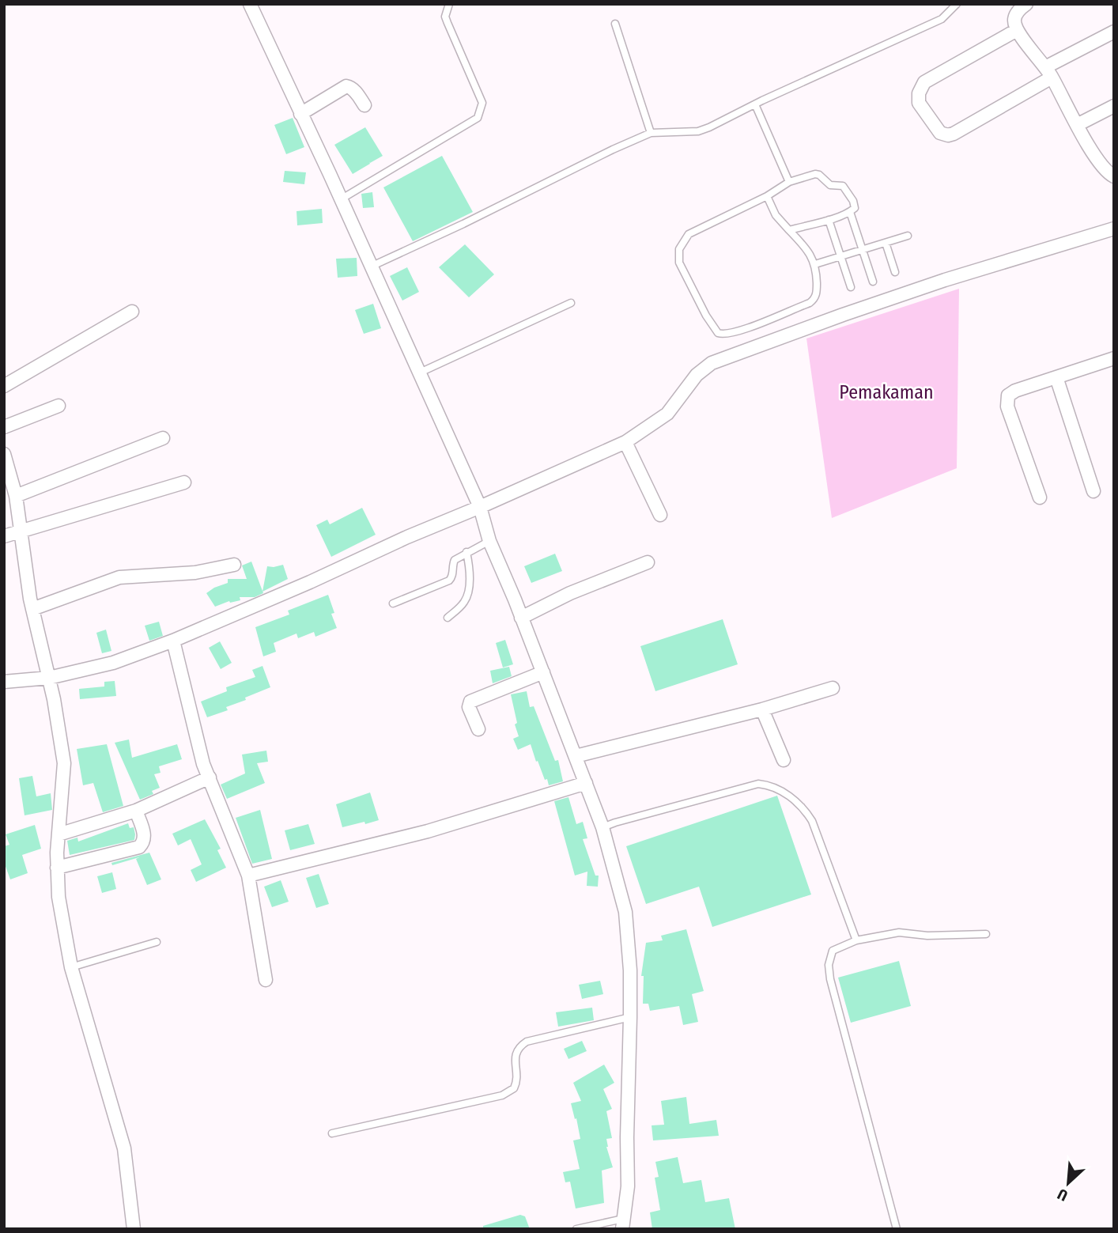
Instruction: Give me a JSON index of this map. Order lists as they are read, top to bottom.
{
  "parks": ["Pemakaman"],
  "north": "bottom left"
}
